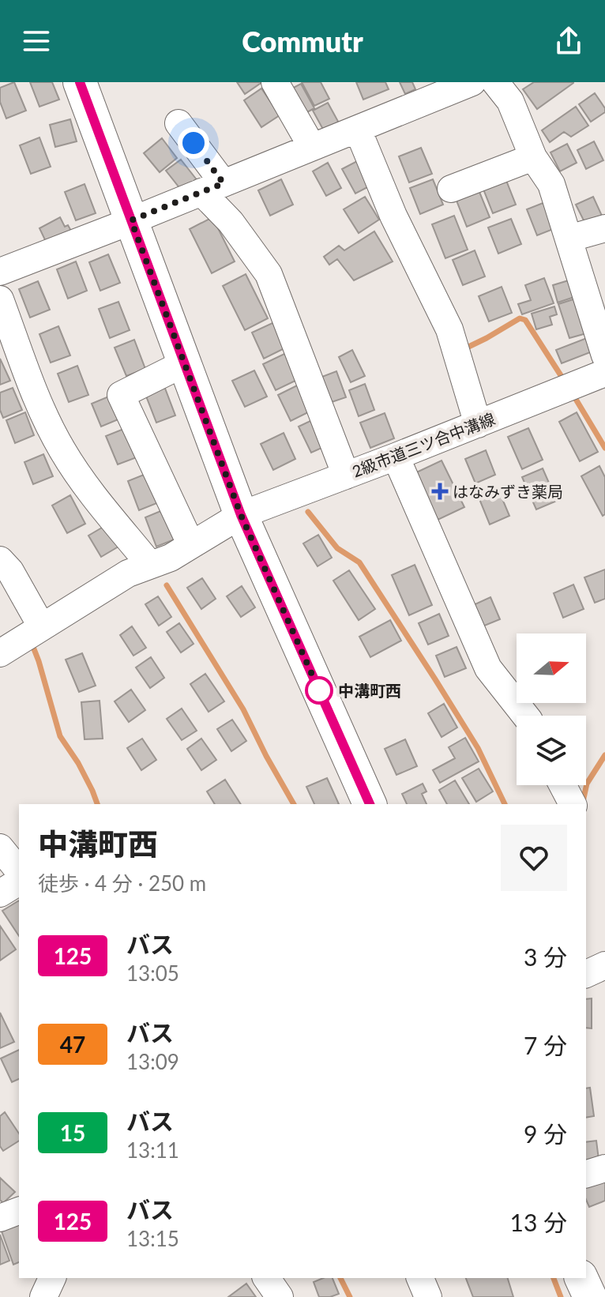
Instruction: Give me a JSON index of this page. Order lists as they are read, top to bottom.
{
  "streets": {
    "street": ["2級市道三ツ合中溝線"]
  },
  "places": {
    "health": ["はなみずき薬局"],
    "other": ["中溝町西"]
  },
  "lines": ["bus line 125"],
  "north": "right",
  "page": {
    "header": "Commutr",
    "heading": ["中溝町西", "徒歩 · 4 分 · 250 m"],
    "list": [
      {
        "mark": "125",
        "name": "バス",
        "note": "13:05",
        "value": "3 分"
      },
      {
        "mark": "47",
        "name": "バス",
        "note": "13:09",
        "value": "7 分"
      },
      {
        "mark": "15",
        "name": "バス",
        "note": "13:11",
        "value": "9 分"
      },
      {
        "mark": "125",
        "name": "バス",
        "note": "13:15",
        "value": "13 分"
      }
    ]
  }
}
